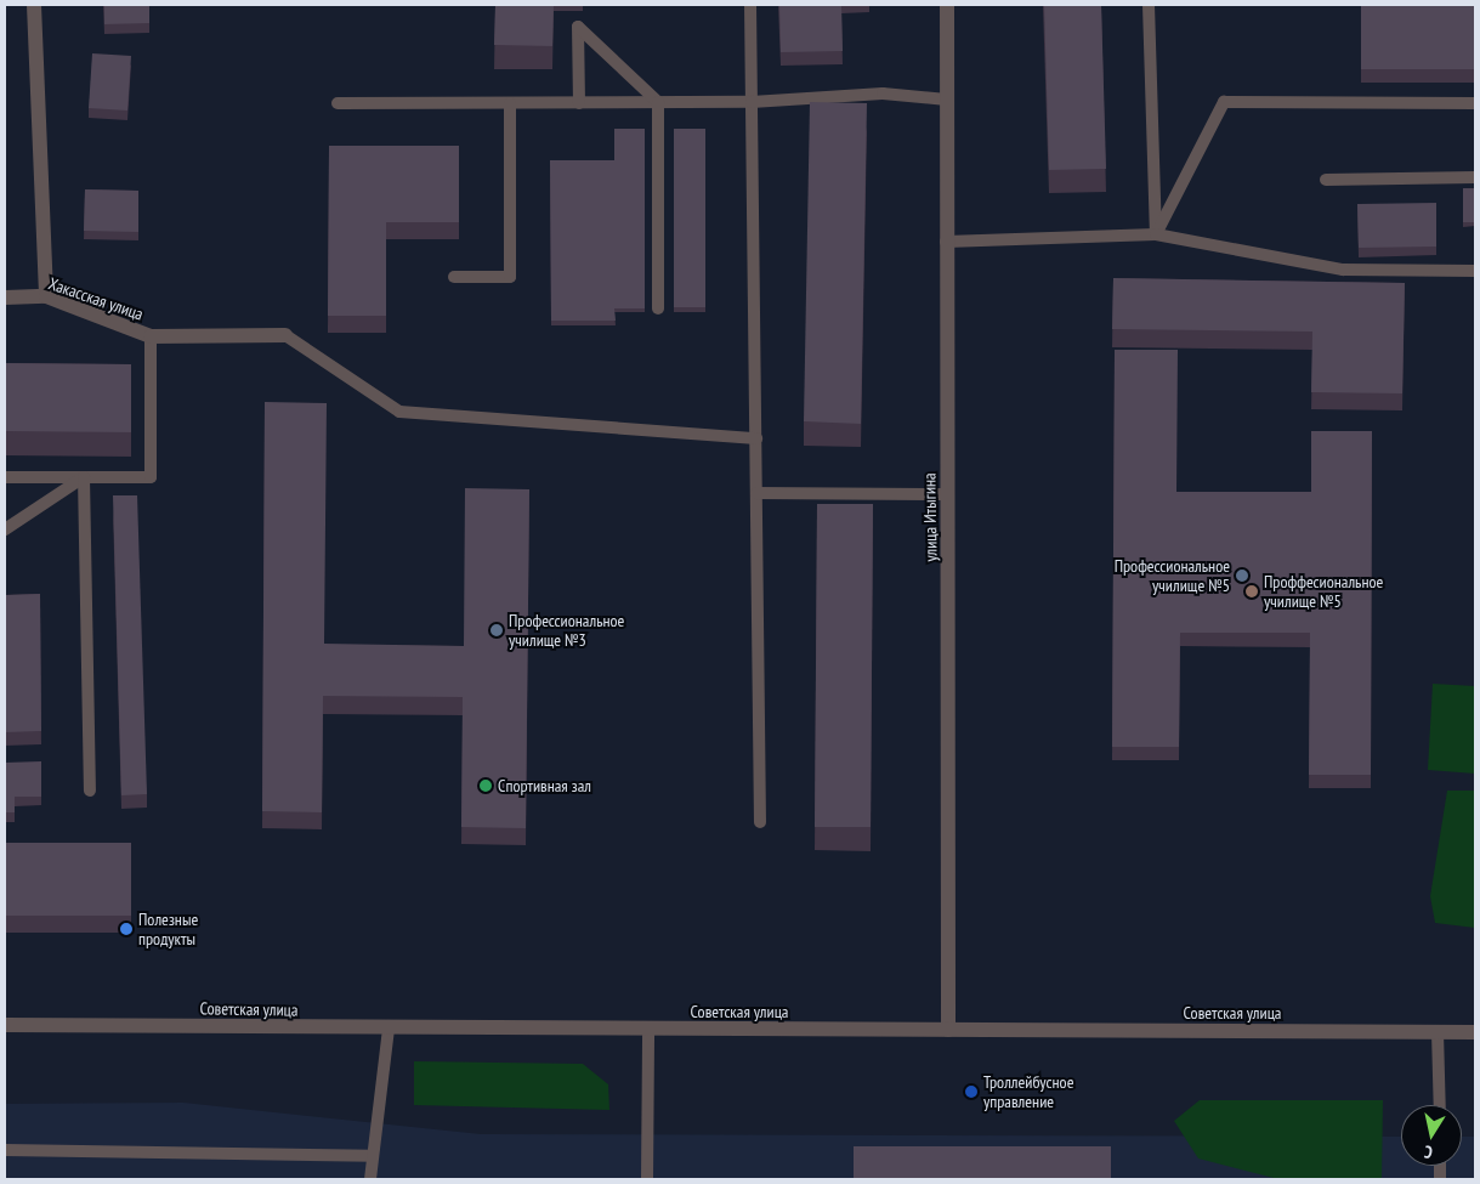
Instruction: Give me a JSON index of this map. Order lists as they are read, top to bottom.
{
  "streets": {
    "street": ["Хакасская улица", "улица Итыгина", "Советская улица"]
  },
  "crossings": [
    ["улица Итыгина", "Советская улица"]
  ],
  "places": [
    "Профессиональное училище №5",
    "Проффесиональное училище №5",
    "Профессиональное училище №3",
    "Спортивная зал",
    "Полезные продукты",
    "Троллейбусное управление"
  ],
  "north": "bottom"
}
